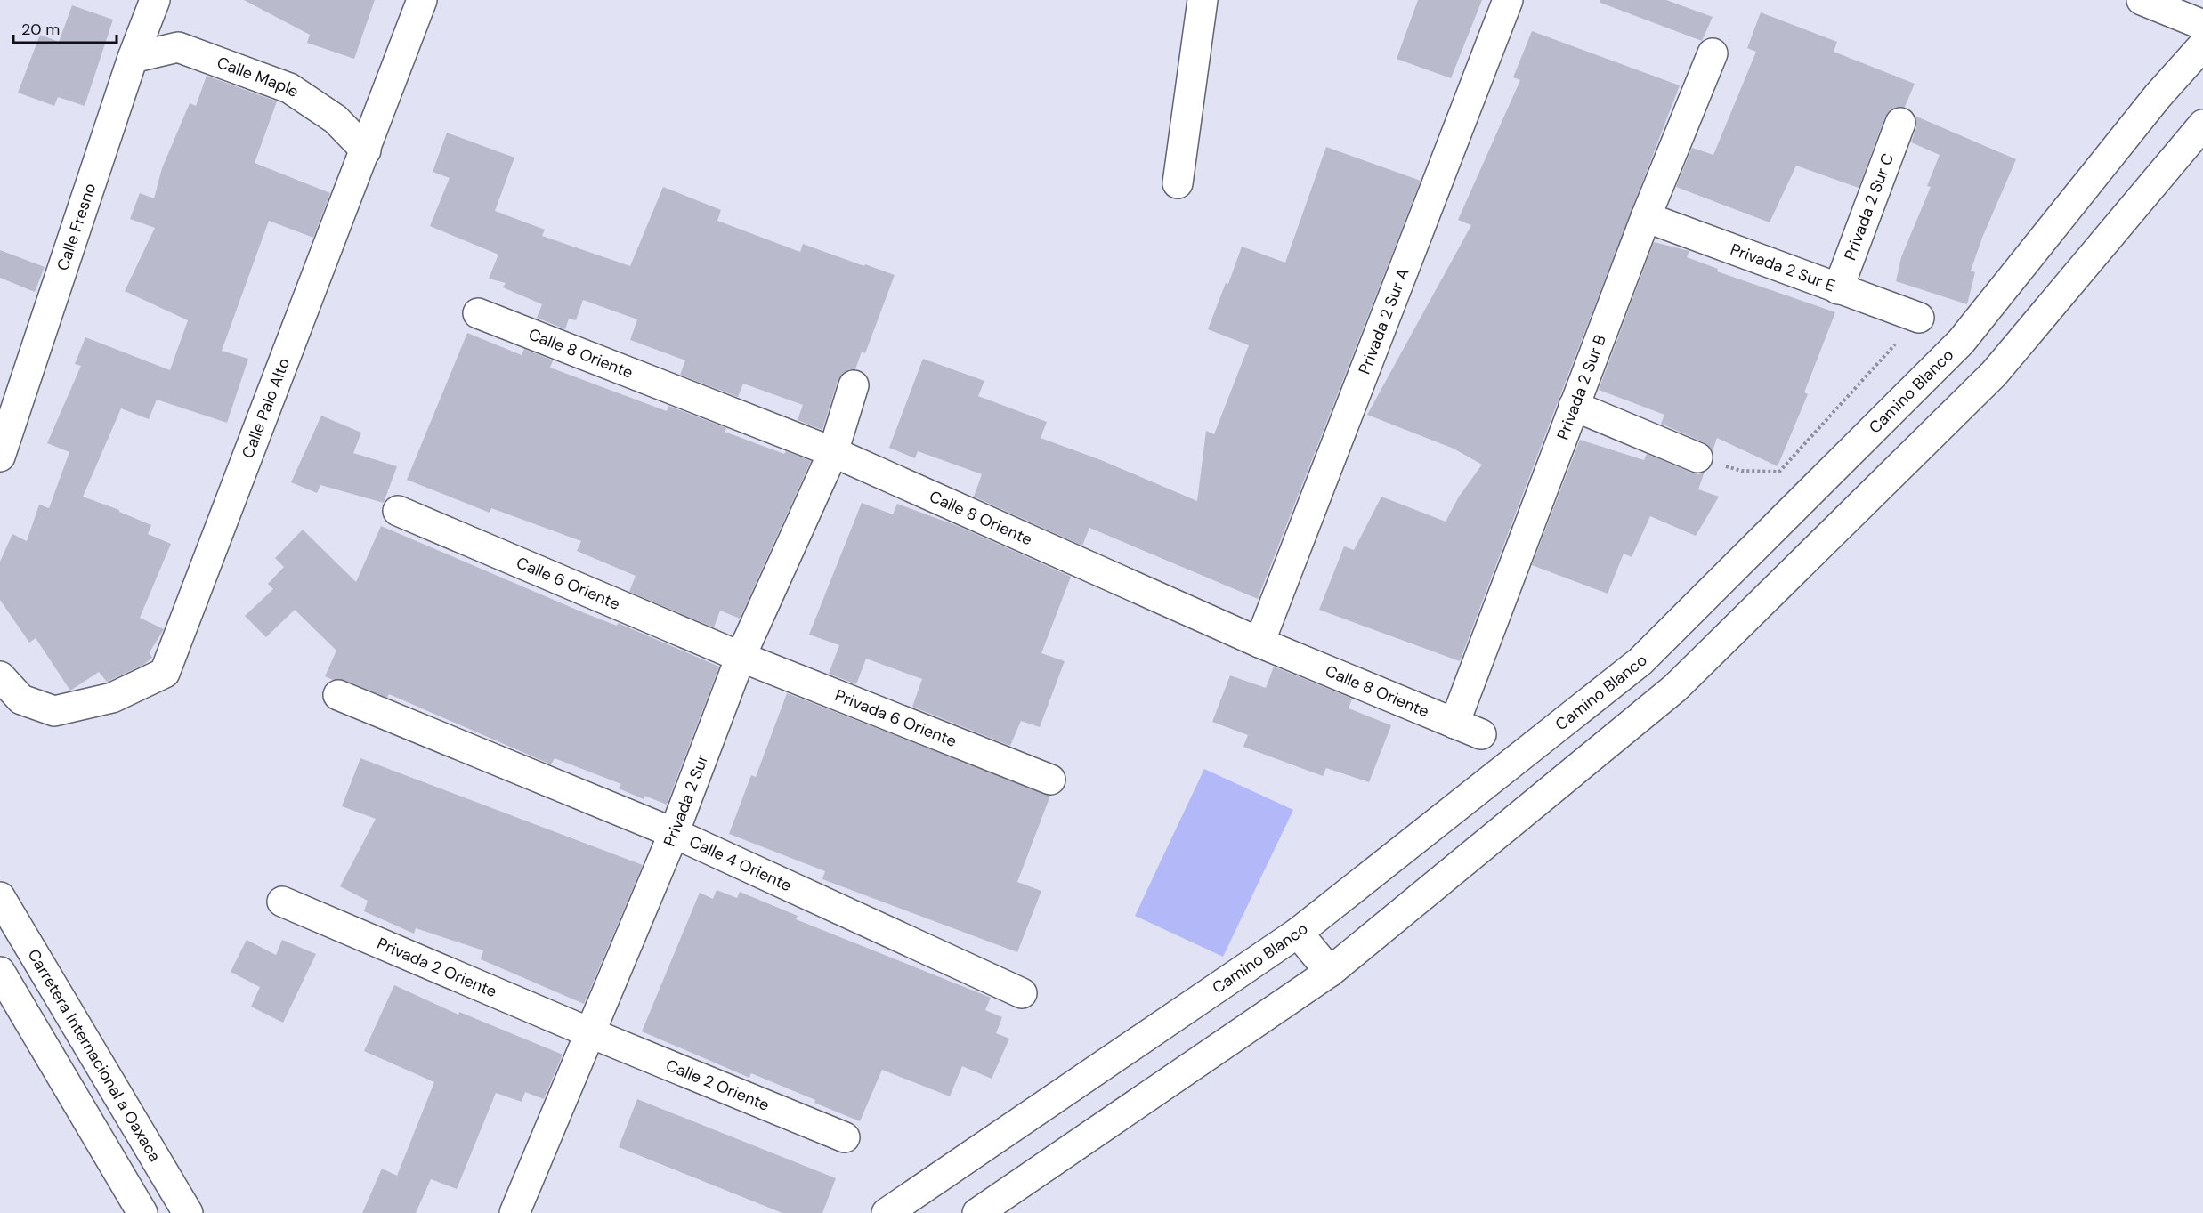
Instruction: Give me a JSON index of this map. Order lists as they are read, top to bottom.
{
  "streets": {
    "street": [
      "Calle Maple",
      "Privada 2 Sur C",
      "Calle Fresno",
      "Privada 2 Sur E",
      "Privada 2 Sur A",
      "Calle 8 Oriente",
      "Privada 2 Sur B",
      "Camino Blanco",
      "Calle Palo Alto",
      "Calle 6 Oriente",
      "Privada 6 Oriente",
      "Privada 2 Sur",
      "Calle 4 Oriente",
      "Privada 2 Oriente",
      "Carretera Internacional a Oaxaca",
      "Calle 2 Oriente"
    ]
  },
  "crossings": [
    ["Calle Maple", "Calle Fresno"],
    ["Calle Maple", "Calle Palo Alto"],
    ["Privada 2 Sur C", "Privada 2 Sur E"],
    ["Privada 2 Sur E", "Privada 2 Sur B"],
    ["Privada 2 Sur A", "Calle 8 Oriente"],
    ["Calle 8 Oriente", "Privada 2 Sur B"],
    ["Calle 8 Oriente", "Privada 2 Sur"],
    ["Calle 6 Oriente", "Privada 6 Oriente"],
    ["Calle 6 Oriente", "Privada 2 Sur"],
    ["Privada 6 Oriente", "Privada 2 Sur"],
    ["Privada 2 Sur", "Calle 4 Oriente"],
    ["Privada 2 Sur", "Privada 2 Oriente"],
    ["Privada 2 Sur", "Calle 2 Oriente"],
    ["Privada 2 Oriente", "Calle 2 Oriente"]
  ],
  "scale_bar": "20 m"
}
